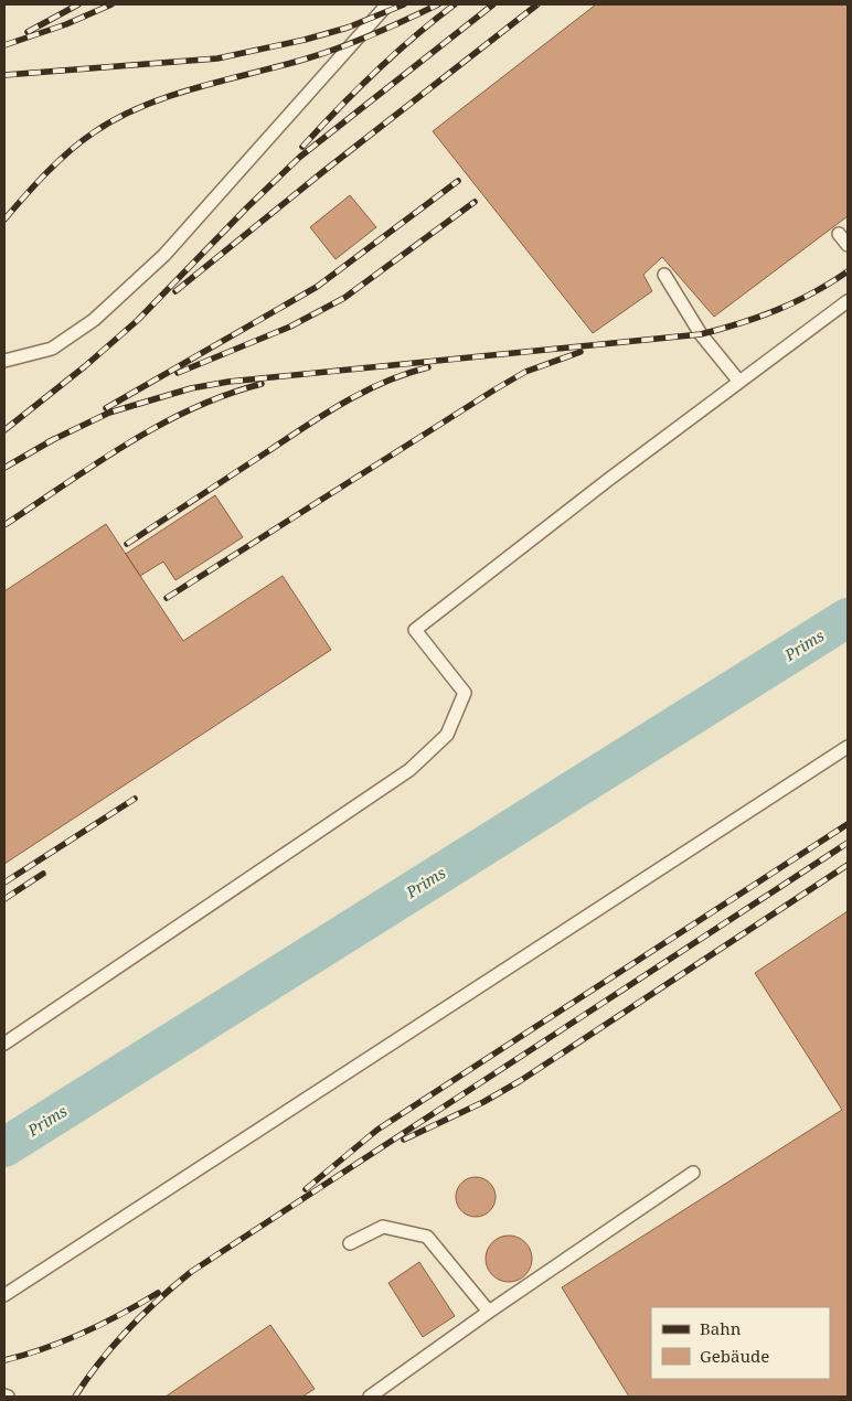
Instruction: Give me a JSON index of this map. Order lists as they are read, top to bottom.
{
  "water": ["Prims"],
  "legend": ["Bahn", "Gebäude"]
}
